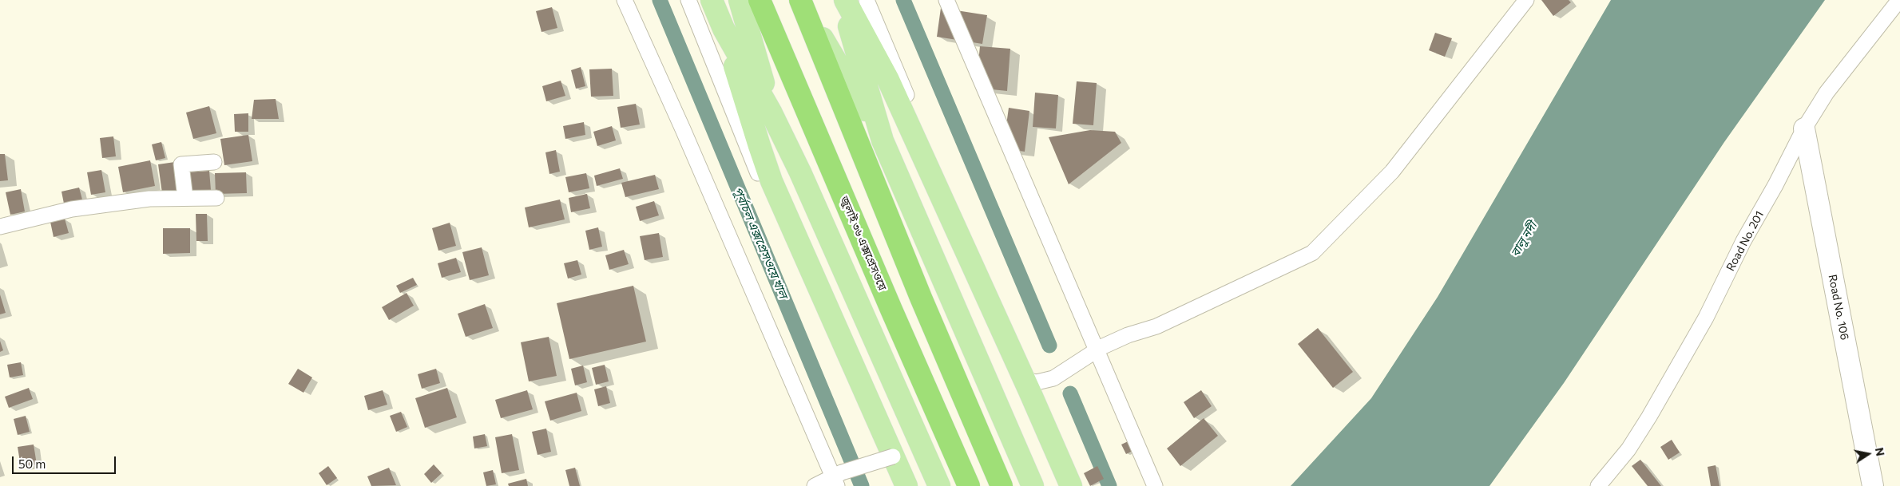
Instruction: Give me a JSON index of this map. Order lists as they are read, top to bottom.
{
  "streets": {
    "highway": ["জুলাই ৩৬ এক্সপ্রেসওয়ে"],
    "street": ["Road No. 201", "Road No. 106"]
  },
  "crossings": [
    ["Road No. 201", "Road No. 106"]
  ],
  "water": ["বালু নদী", "পূর্বাচল এক্সপ্রেসওয়ে খাল"],
  "scale_bar": "50 m",
  "north": "right"
}
